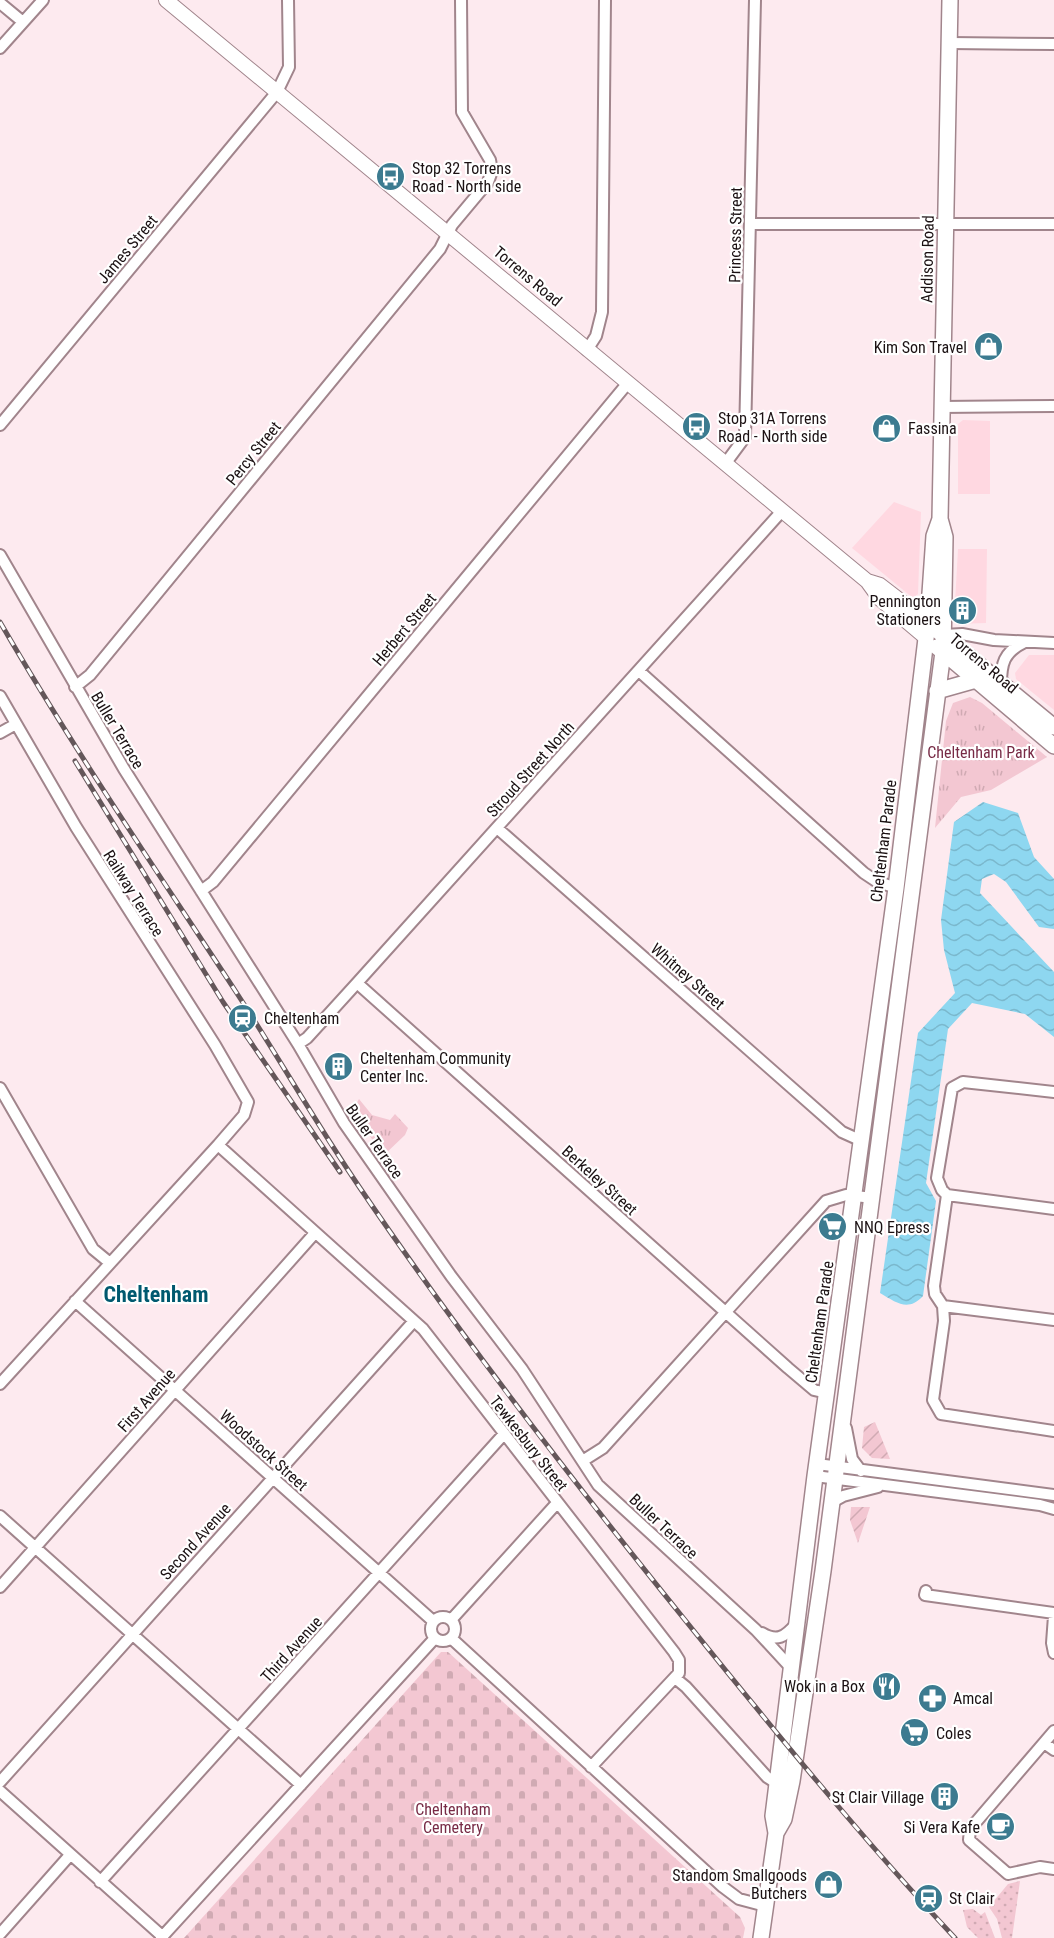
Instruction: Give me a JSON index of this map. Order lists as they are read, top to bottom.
{
  "streets": {
    "main road": ["Addison Road", "Torrens Road", "Cheltenham Parade"],
    "street": [
      "Princess Street",
      "James Street",
      "Percy Street",
      "Herbert Street",
      "Buller Terrace",
      "Stroud Street North",
      "Railway Terrace",
      "Whitney Street",
      "Berkeley Street",
      "First Avenue",
      "Tewkesbury Street",
      "Woodstock Street",
      "Second Avenue",
      "Third Avenue"
    ]
  },
  "crossings": [
    ["Princess Street", "Torrens Road"],
    ["James Street", "Torrens Road"],
    ["Addison Road", "Torrens Road"],
    ["Addison Road", "Cheltenham Parade"],
    ["Torrens Road", "Percy Street"],
    ["Torrens Road", "Herbert Street"],
    ["Torrens Road", "Stroud Street North"],
    ["Torrens Road", "Cheltenham Parade"],
    ["Percy Street", "Buller Terrace"],
    ["Herbert Street", "Buller Terrace"],
    ["Buller Terrace", "Stroud Street North"],
    ["Buller Terrace", "Cheltenham Parade"],
    ["Stroud Street North", "Whitney Street"],
    ["Stroud Street North", "Berkeley Street"],
    ["Cheltenham Parade", "Whitney Street"],
    ["Cheltenham Parade", "Berkeley Street"],
    ["Railway Terrace", "Tewkesbury Street"],
    ["First Avenue", "Tewkesbury Street"],
    ["First Avenue", "Woodstock Street"],
    ["Tewkesbury Street", "Second Avenue"],
    ["Tewkesbury Street", "Third Avenue"],
    ["Woodstock Street", "Second Avenue"],
    ["Woodstock Street", "Third Avenue"]
  ],
  "districts": ["Cheltenham"],
  "parks": ["Cheltenham Park", "Cheltenham Cemetery"],
  "places": {
    "bus stop": ["Stop 32 Torrens Road - North side", "Stop 31A Torrens Road - North side"],
    "shop": ["Kim Son Travel", "Fassina", "Standom Smallgoods Butchers"],
    "building": ["Pennington Stationers", "Cheltenham Community Center Inc.", "St Clair Village"],
    "station": ["Cheltenham", "St Clair"],
    "supermarket": ["NNQ Epress", "Coles"],
    "restaurant": ["Wok in a Box"],
    "pharmacy": ["Amcal"],
    "cafe": ["Si Vera Kafe"]
  }
}
